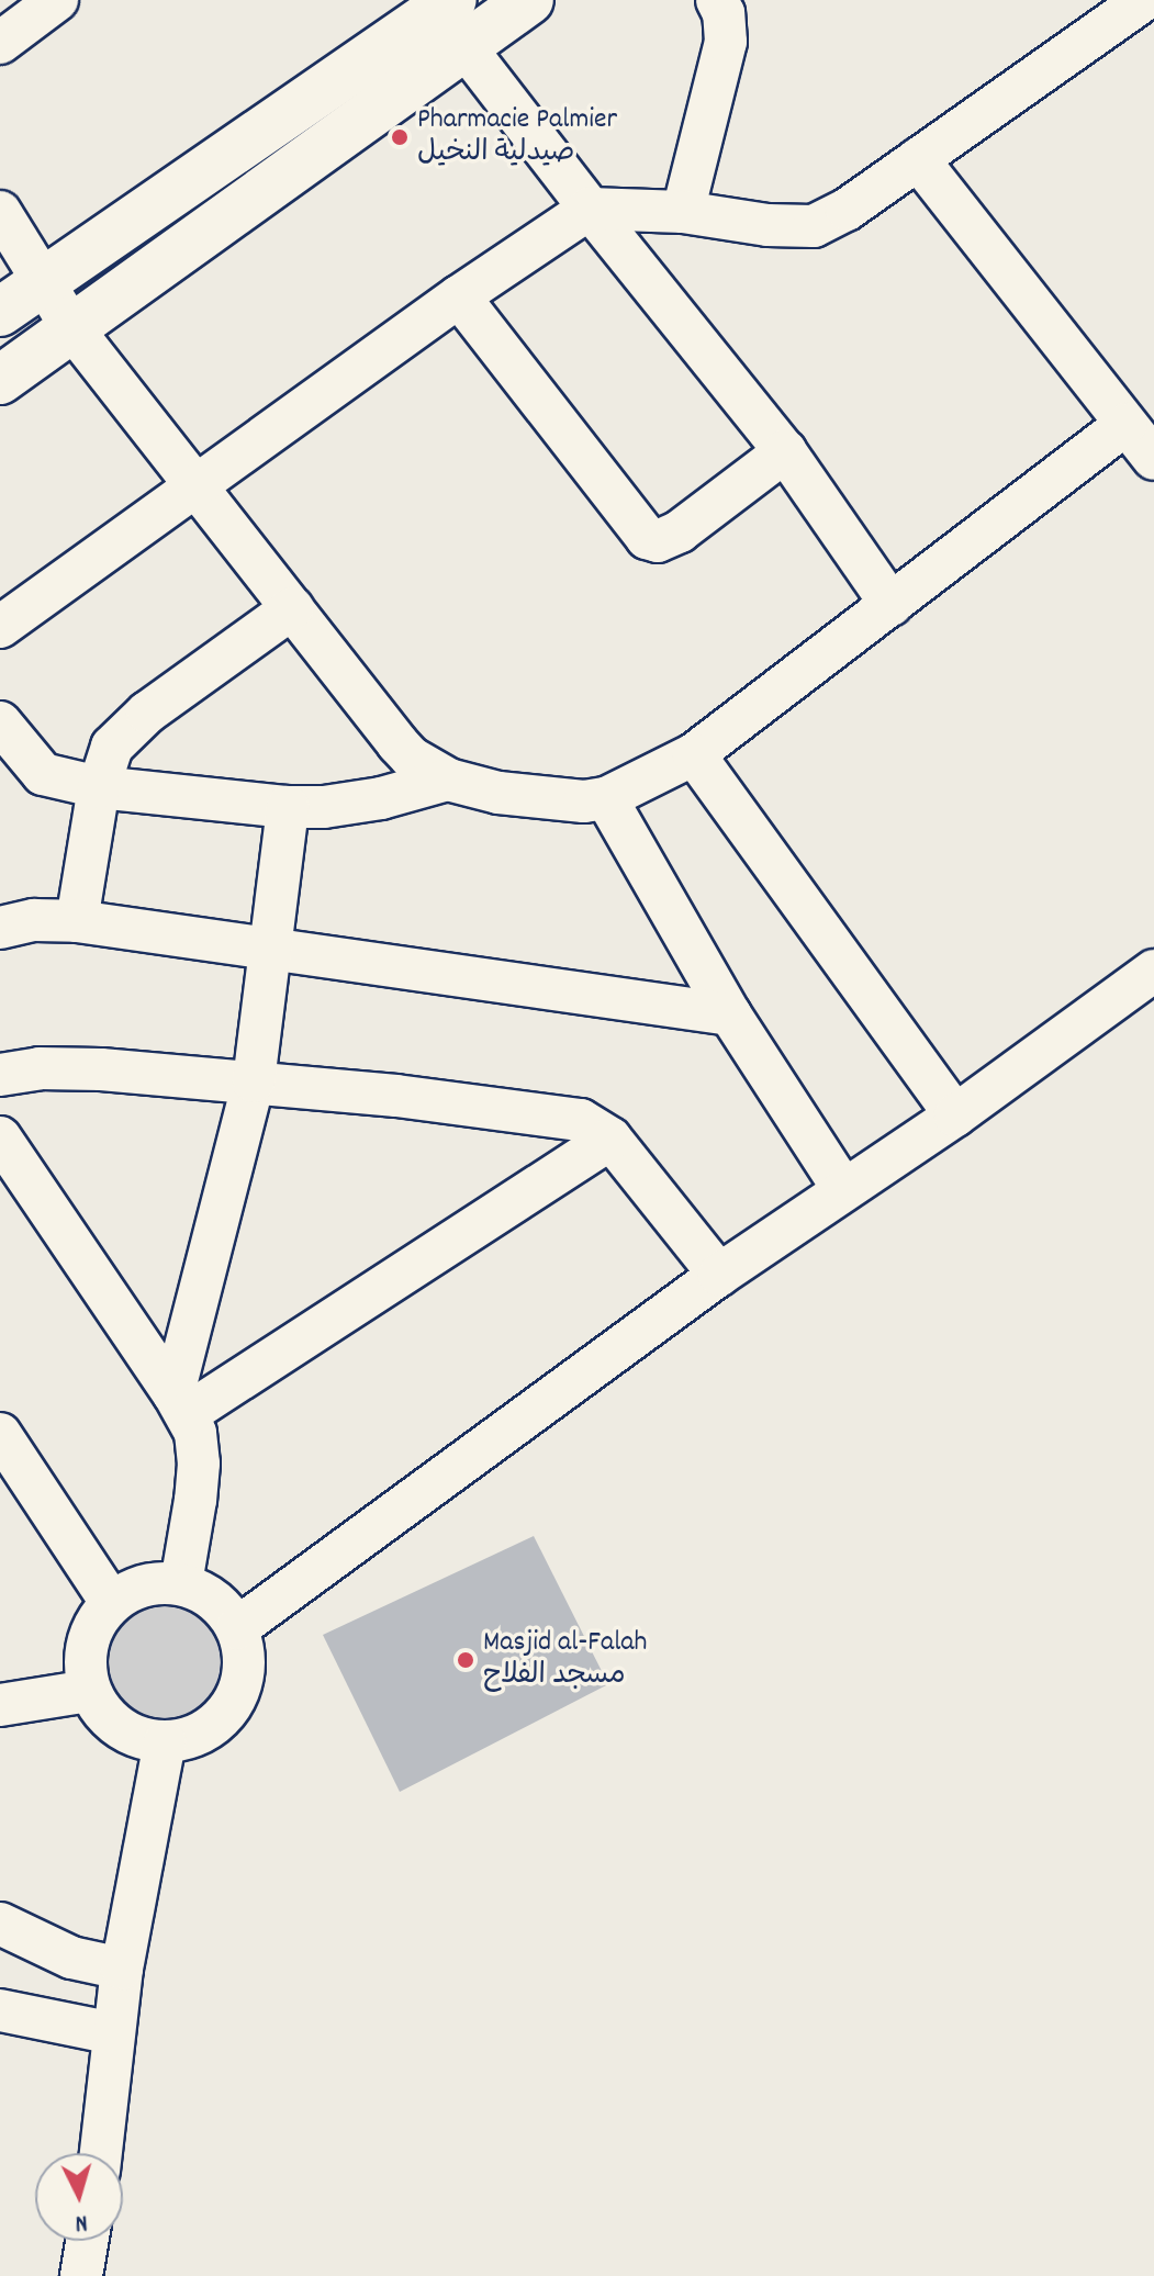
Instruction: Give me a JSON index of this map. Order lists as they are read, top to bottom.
{
  "places": ["Pharmacie Palmier صيدلية النخيل", "Masjid al-Falah مسجد الفلاح"],
  "north": "bottom"
}
